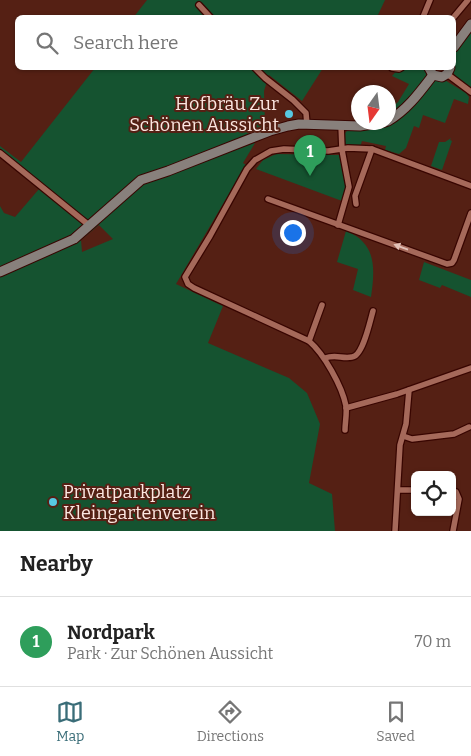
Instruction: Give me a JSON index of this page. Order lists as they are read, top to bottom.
{
  "places": ["Hofbräu Zur Schönen Aussicht", "Privatparkplatz Kleingartenverein"],
  "north": "bottom",
  "page": {
    "search": "Search here",
    "pins": "1",
    "heading": "Nearby",
    "list": [
      {
        "mark": "1",
        "name": "Nordpark",
        "note": "Park · Zur Schönen Aussicht",
        "value": "70 m"
      }
    ],
    "nav": ["Map", "Directions", "Saved"]
  }
}
